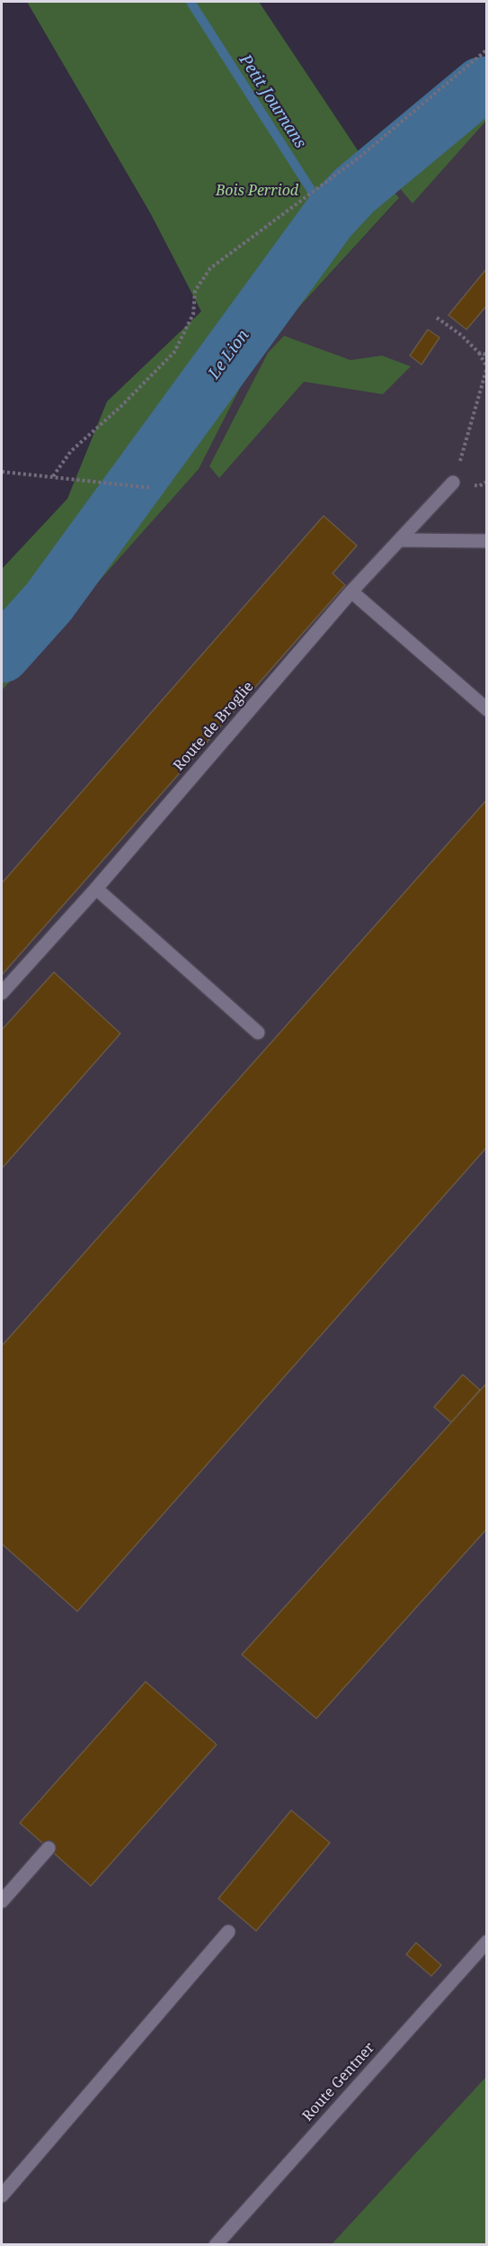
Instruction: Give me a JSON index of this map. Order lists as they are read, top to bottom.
{
  "streets": {
    "street": ["Route de Broglie", "Route Gentner"]
  },
  "water": ["Petit Journans", "Le Lion"],
  "parks": ["Bois Perriod"]
}
